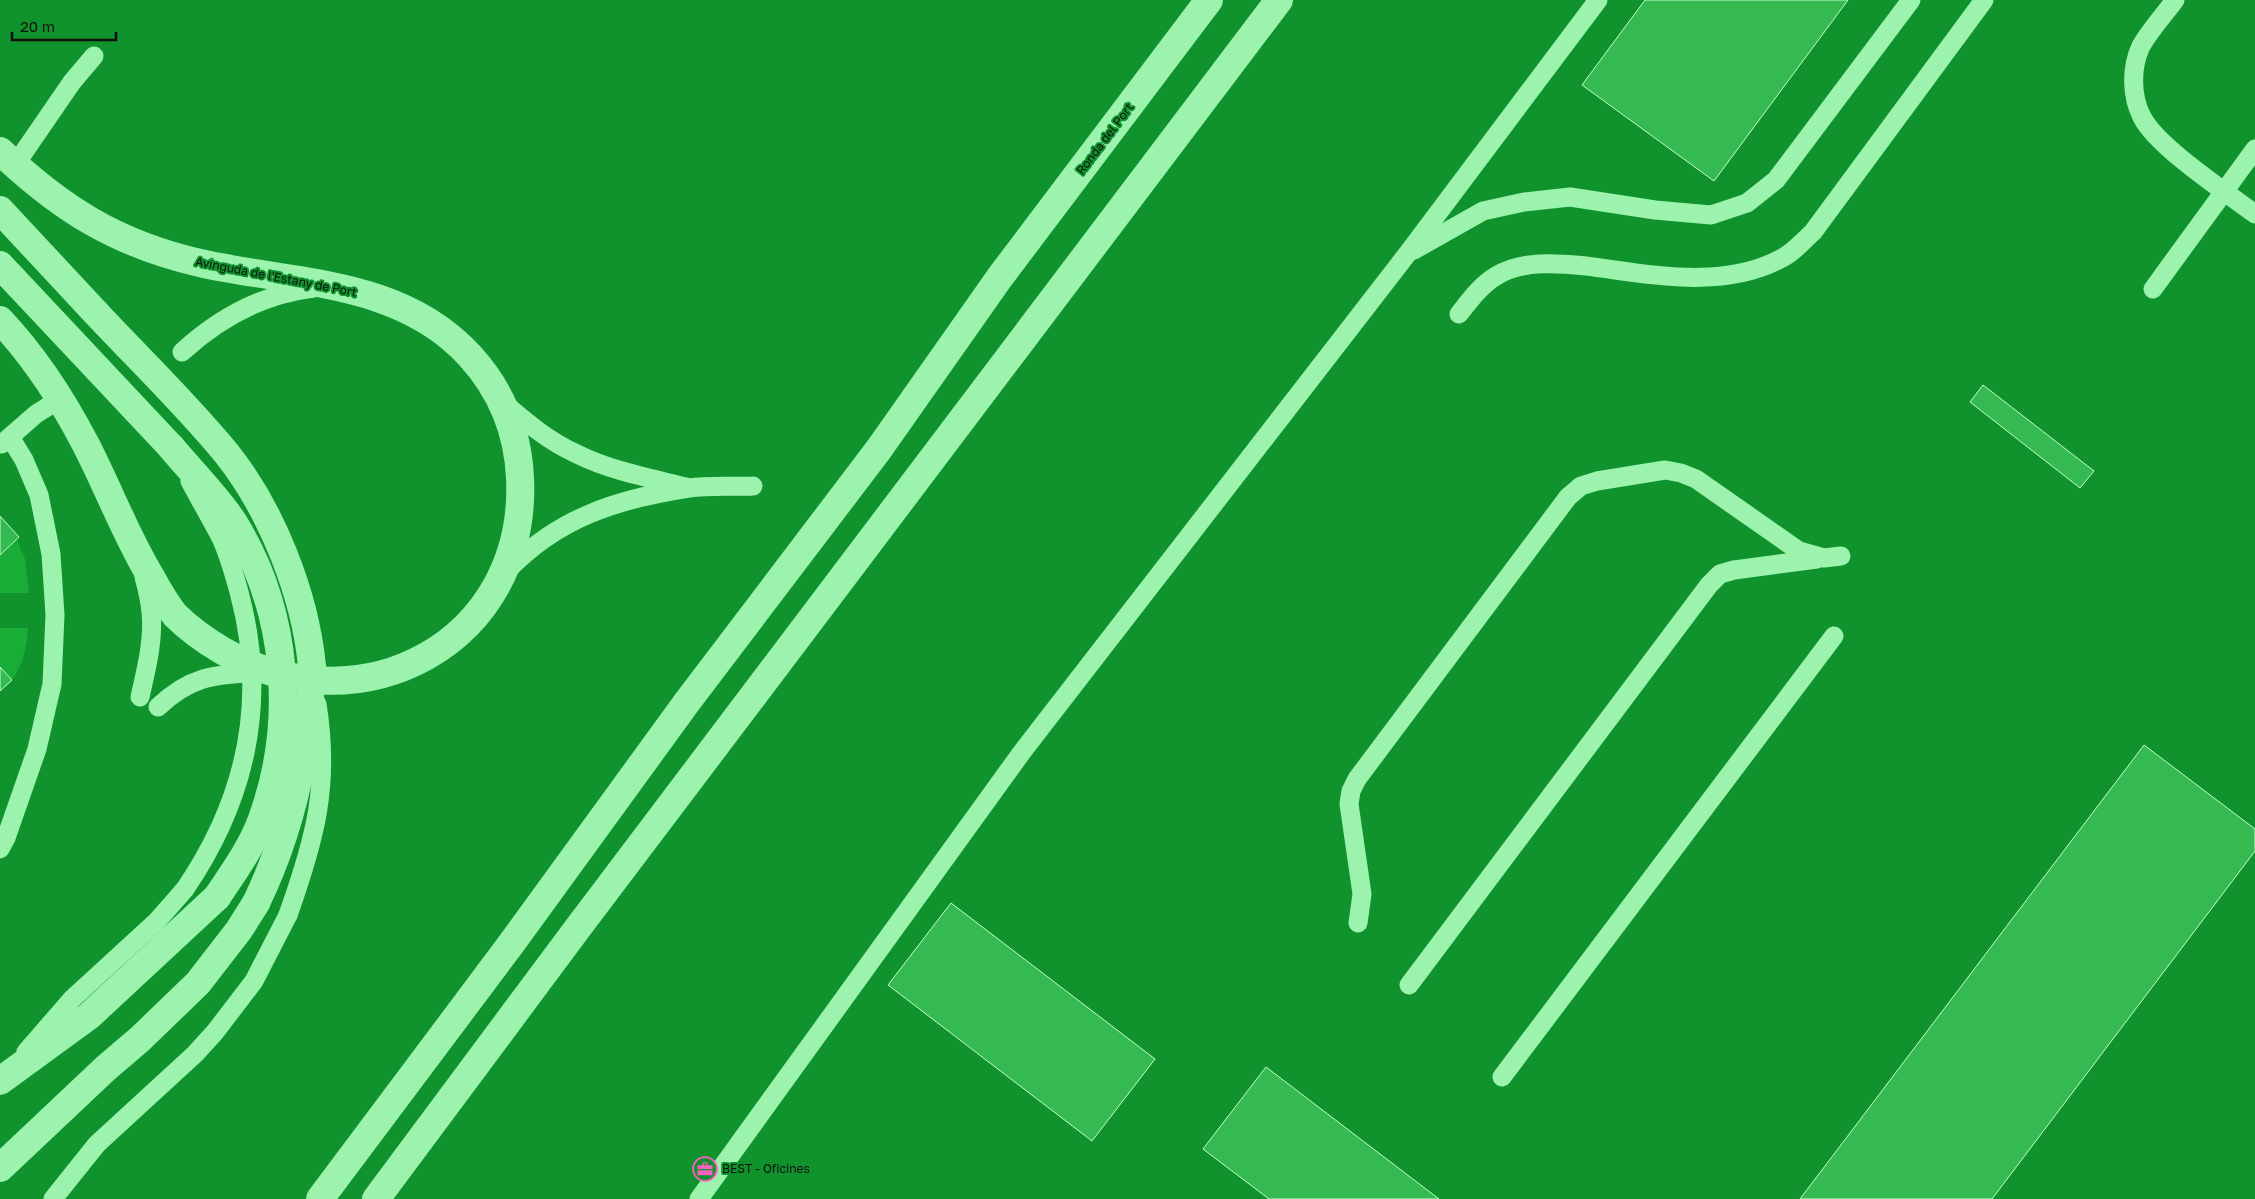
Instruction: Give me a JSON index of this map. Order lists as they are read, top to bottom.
{
  "streets": {
    "street": ["Ronda del Port", "Avinguda de l'Estany de Port"]
  },
  "places": {
    "office": ["BEST - Oficines"]
  },
  "scale_bar": "20 m"
}
